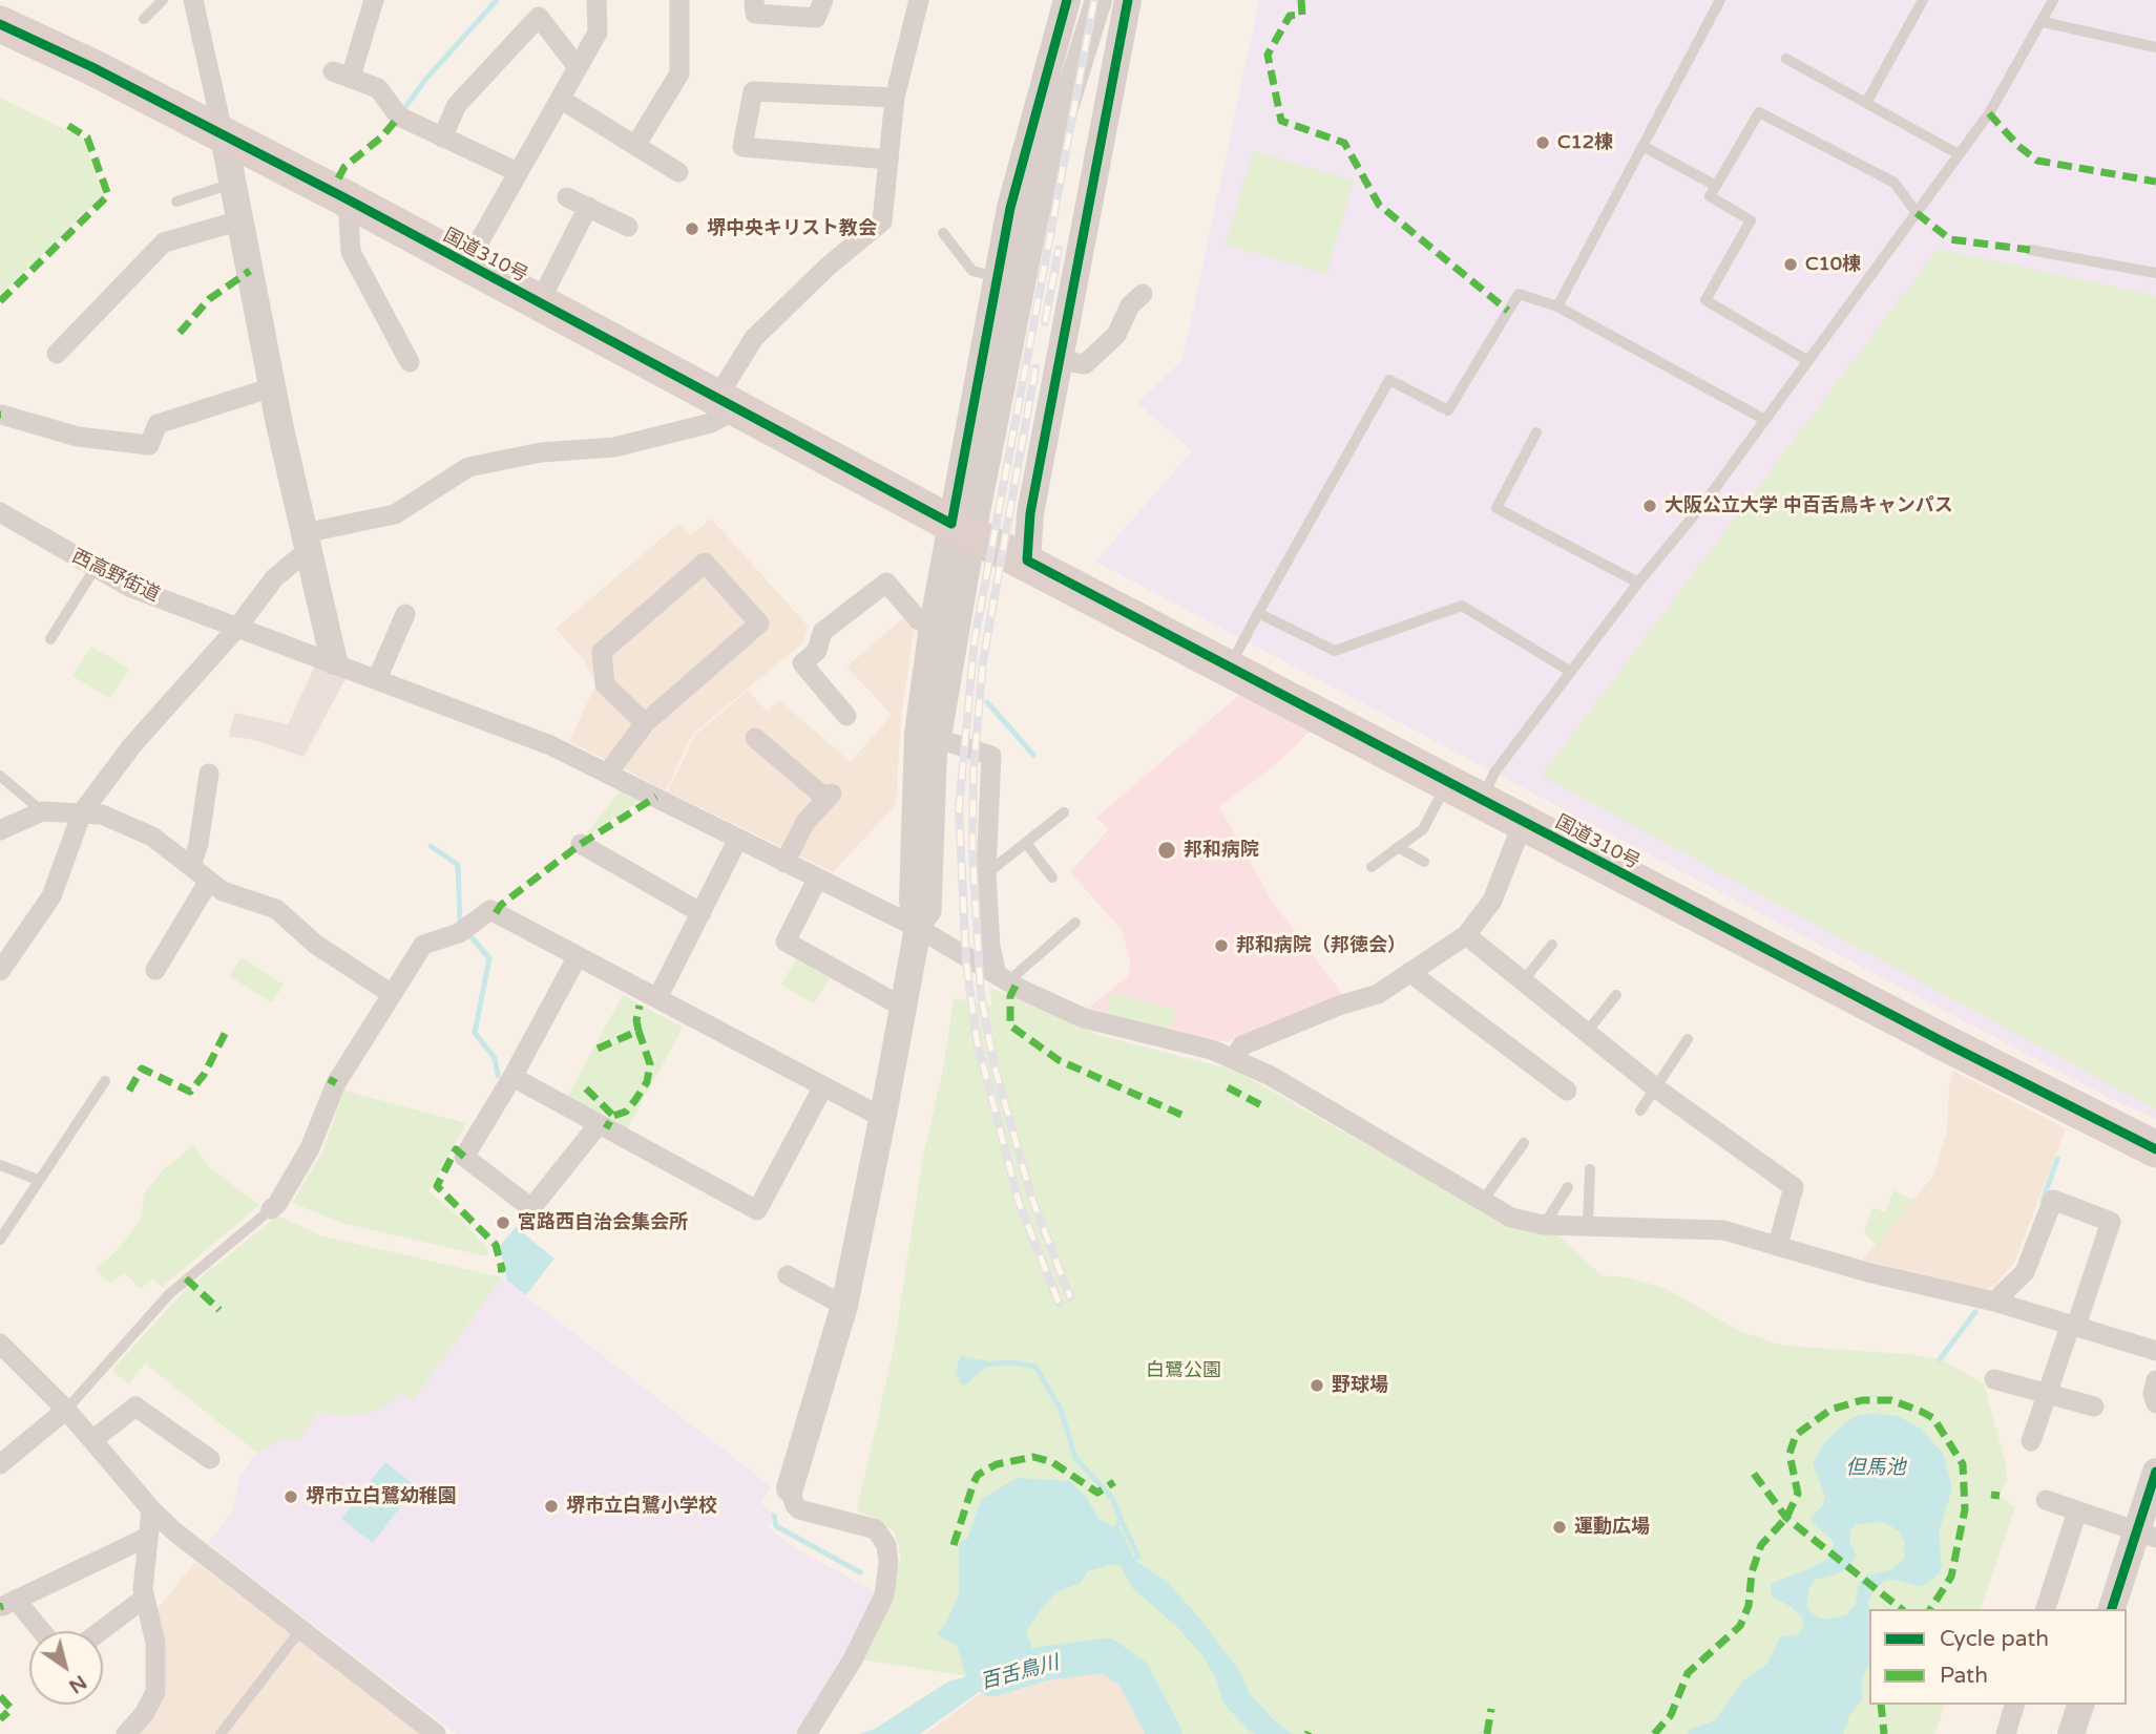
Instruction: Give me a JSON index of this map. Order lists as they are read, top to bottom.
{
  "streets": {
    "highway": ["国道310号"],
    "street": ["西高野街道"]
  },
  "water": ["但馬池", "百舌鳥川"],
  "parks": ["白鷺公園"],
  "places": [
    "C12棟",
    "堺中央キリスト教会",
    "C10棟",
    "大阪公立大学 中百舌鳥キャンパス",
    "邦和病院",
    "邦和病院（邦徳会）",
    "宮路西自治会集会所",
    "野球場",
    "堺市立白鷺幼稚園",
    "堺市立白鷺小学校",
    "運動広場"
  ],
  "legend": ["Cycle path", "Path"],
  "north": "bottom right"
}
